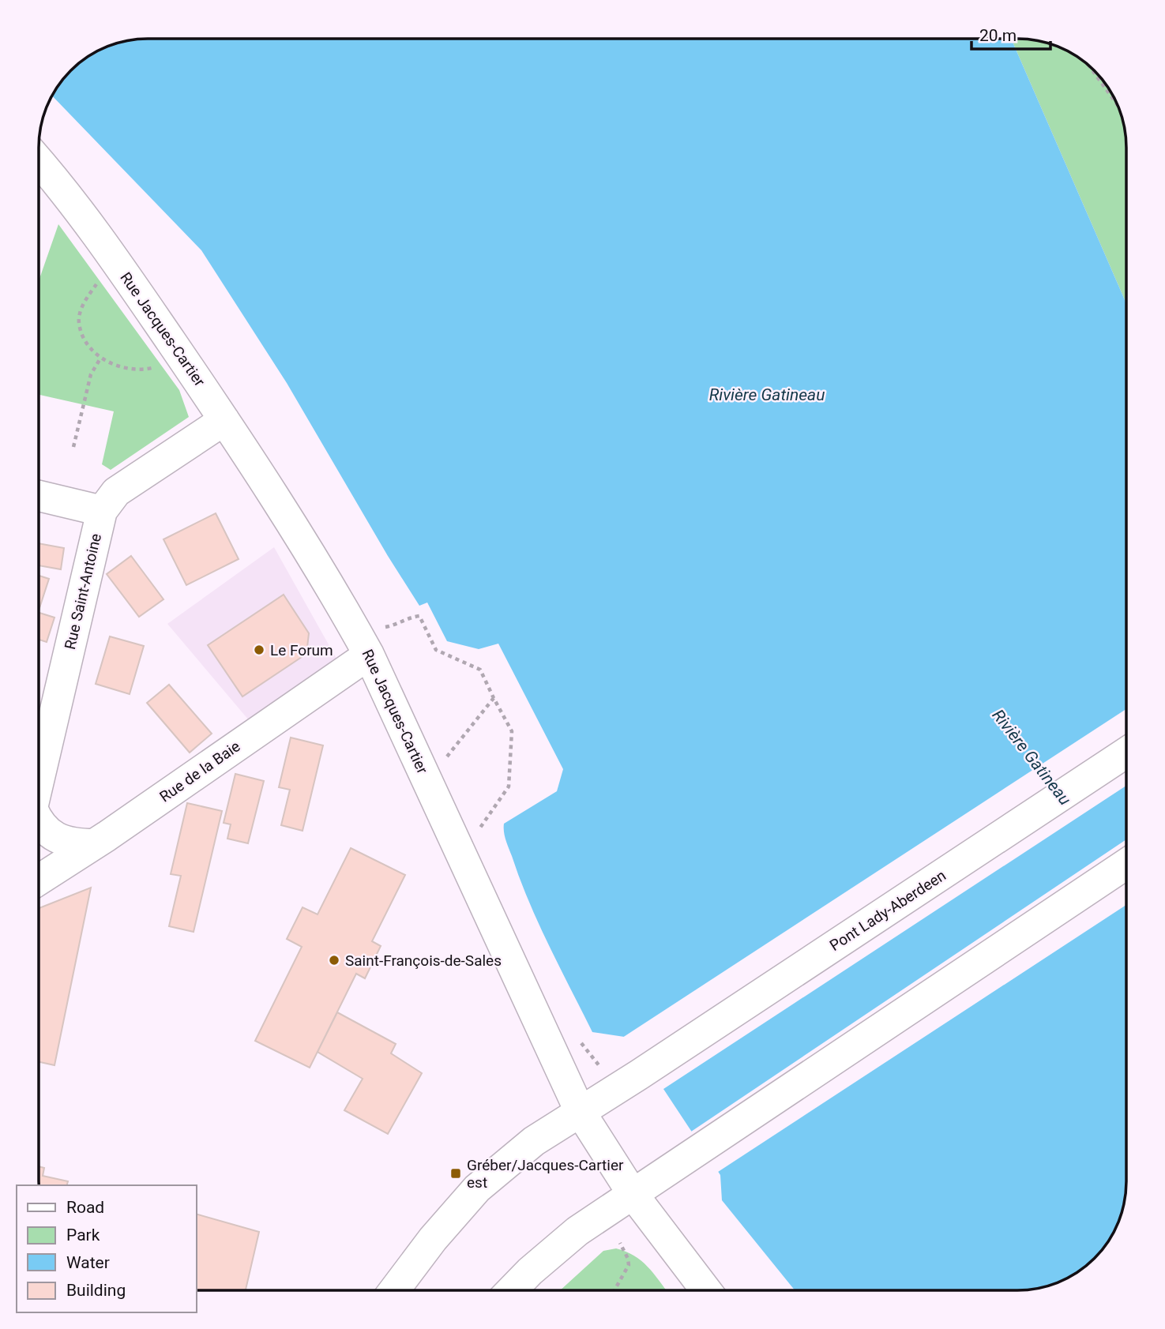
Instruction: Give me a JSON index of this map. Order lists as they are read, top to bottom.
{
  "streets": {
    "street": [
      "Rue Jacques-Cartier",
      "Rue Saint-Antoine",
      "Rue de la Baie",
      "Pont Lady-Aberdeen"
    ]
  },
  "crossings": [
    ["Rue Jacques-Cartier", "Rue Saint-Antoine"],
    ["Rue Jacques-Cartier", "Rue de la Baie"],
    ["Rue Jacques-Cartier", "Pont Lady-Aberdeen"]
  ],
  "water": ["Rivière Gatineau"],
  "places": {
    "other": ["Le Forum", "Saint-François-de-Sales"],
    "transit": ["Gréber/Jacques-Cartier est"]
  },
  "legend": [
    "Road",
    "Park",
    "Water",
    "Building"
  ],
  "scale_bar": "20 m"
}
